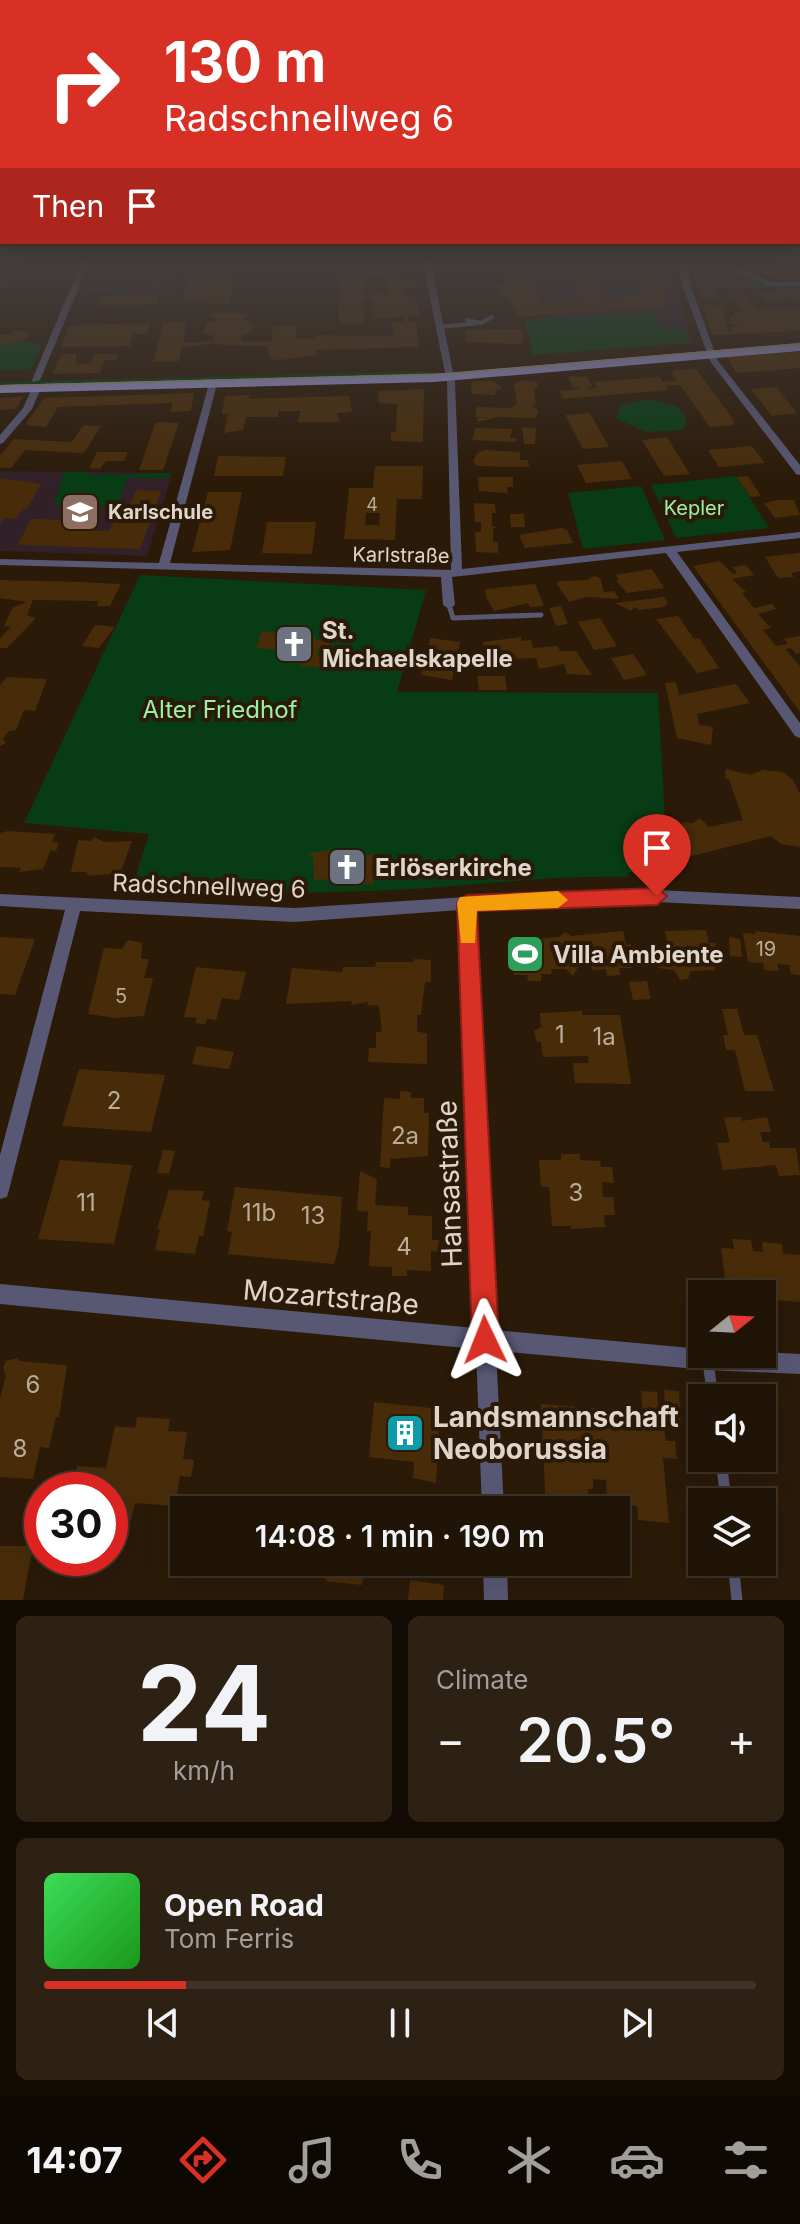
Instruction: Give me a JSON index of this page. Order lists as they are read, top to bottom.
{
  "streets": {
    "street": [
      "Karlstraße",
      "Radschnellweg 6",
      "Hansastraße",
      "Mozartstraße"
    ]
  },
  "crossings": [
    ["Radschnellweg 6", "Hansastraße"],
    ["Hansastraße", "Mozartstraße"]
  ],
  "parks": ["Kepler", "Alter Friedhof"],
  "places": {
    "school or university": ["Karlschule"],
    "church": ["St. Michaelskapelle", "Erlöserkirche"],
    "sports": ["Villa Ambiente"],
    "building": ["Landsmannschaft Neoborussia"]
  },
  "house_numbers": [
    "4",
    "19",
    "5",
    "1",
    "1a",
    "2",
    "2a",
    "3",
    "11",
    "11b",
    "13",
    "4",
    "6",
    "8"
  ],
  "north": "right",
  "page": {
    "turn": ["130 m", "Radschnellweg 6"],
    "then": "Then",
    "limit": "30",
    "trip": "14:08 · 1 min · 190 m",
    "tile": [
      ["24", "km/h"],
      "Climate"
    ],
    "heat": ["−", "20.5°", "+"],
    "song": ["Open Road", "Tom Ferris"],
    "tabs": "14:07"
  }
}
